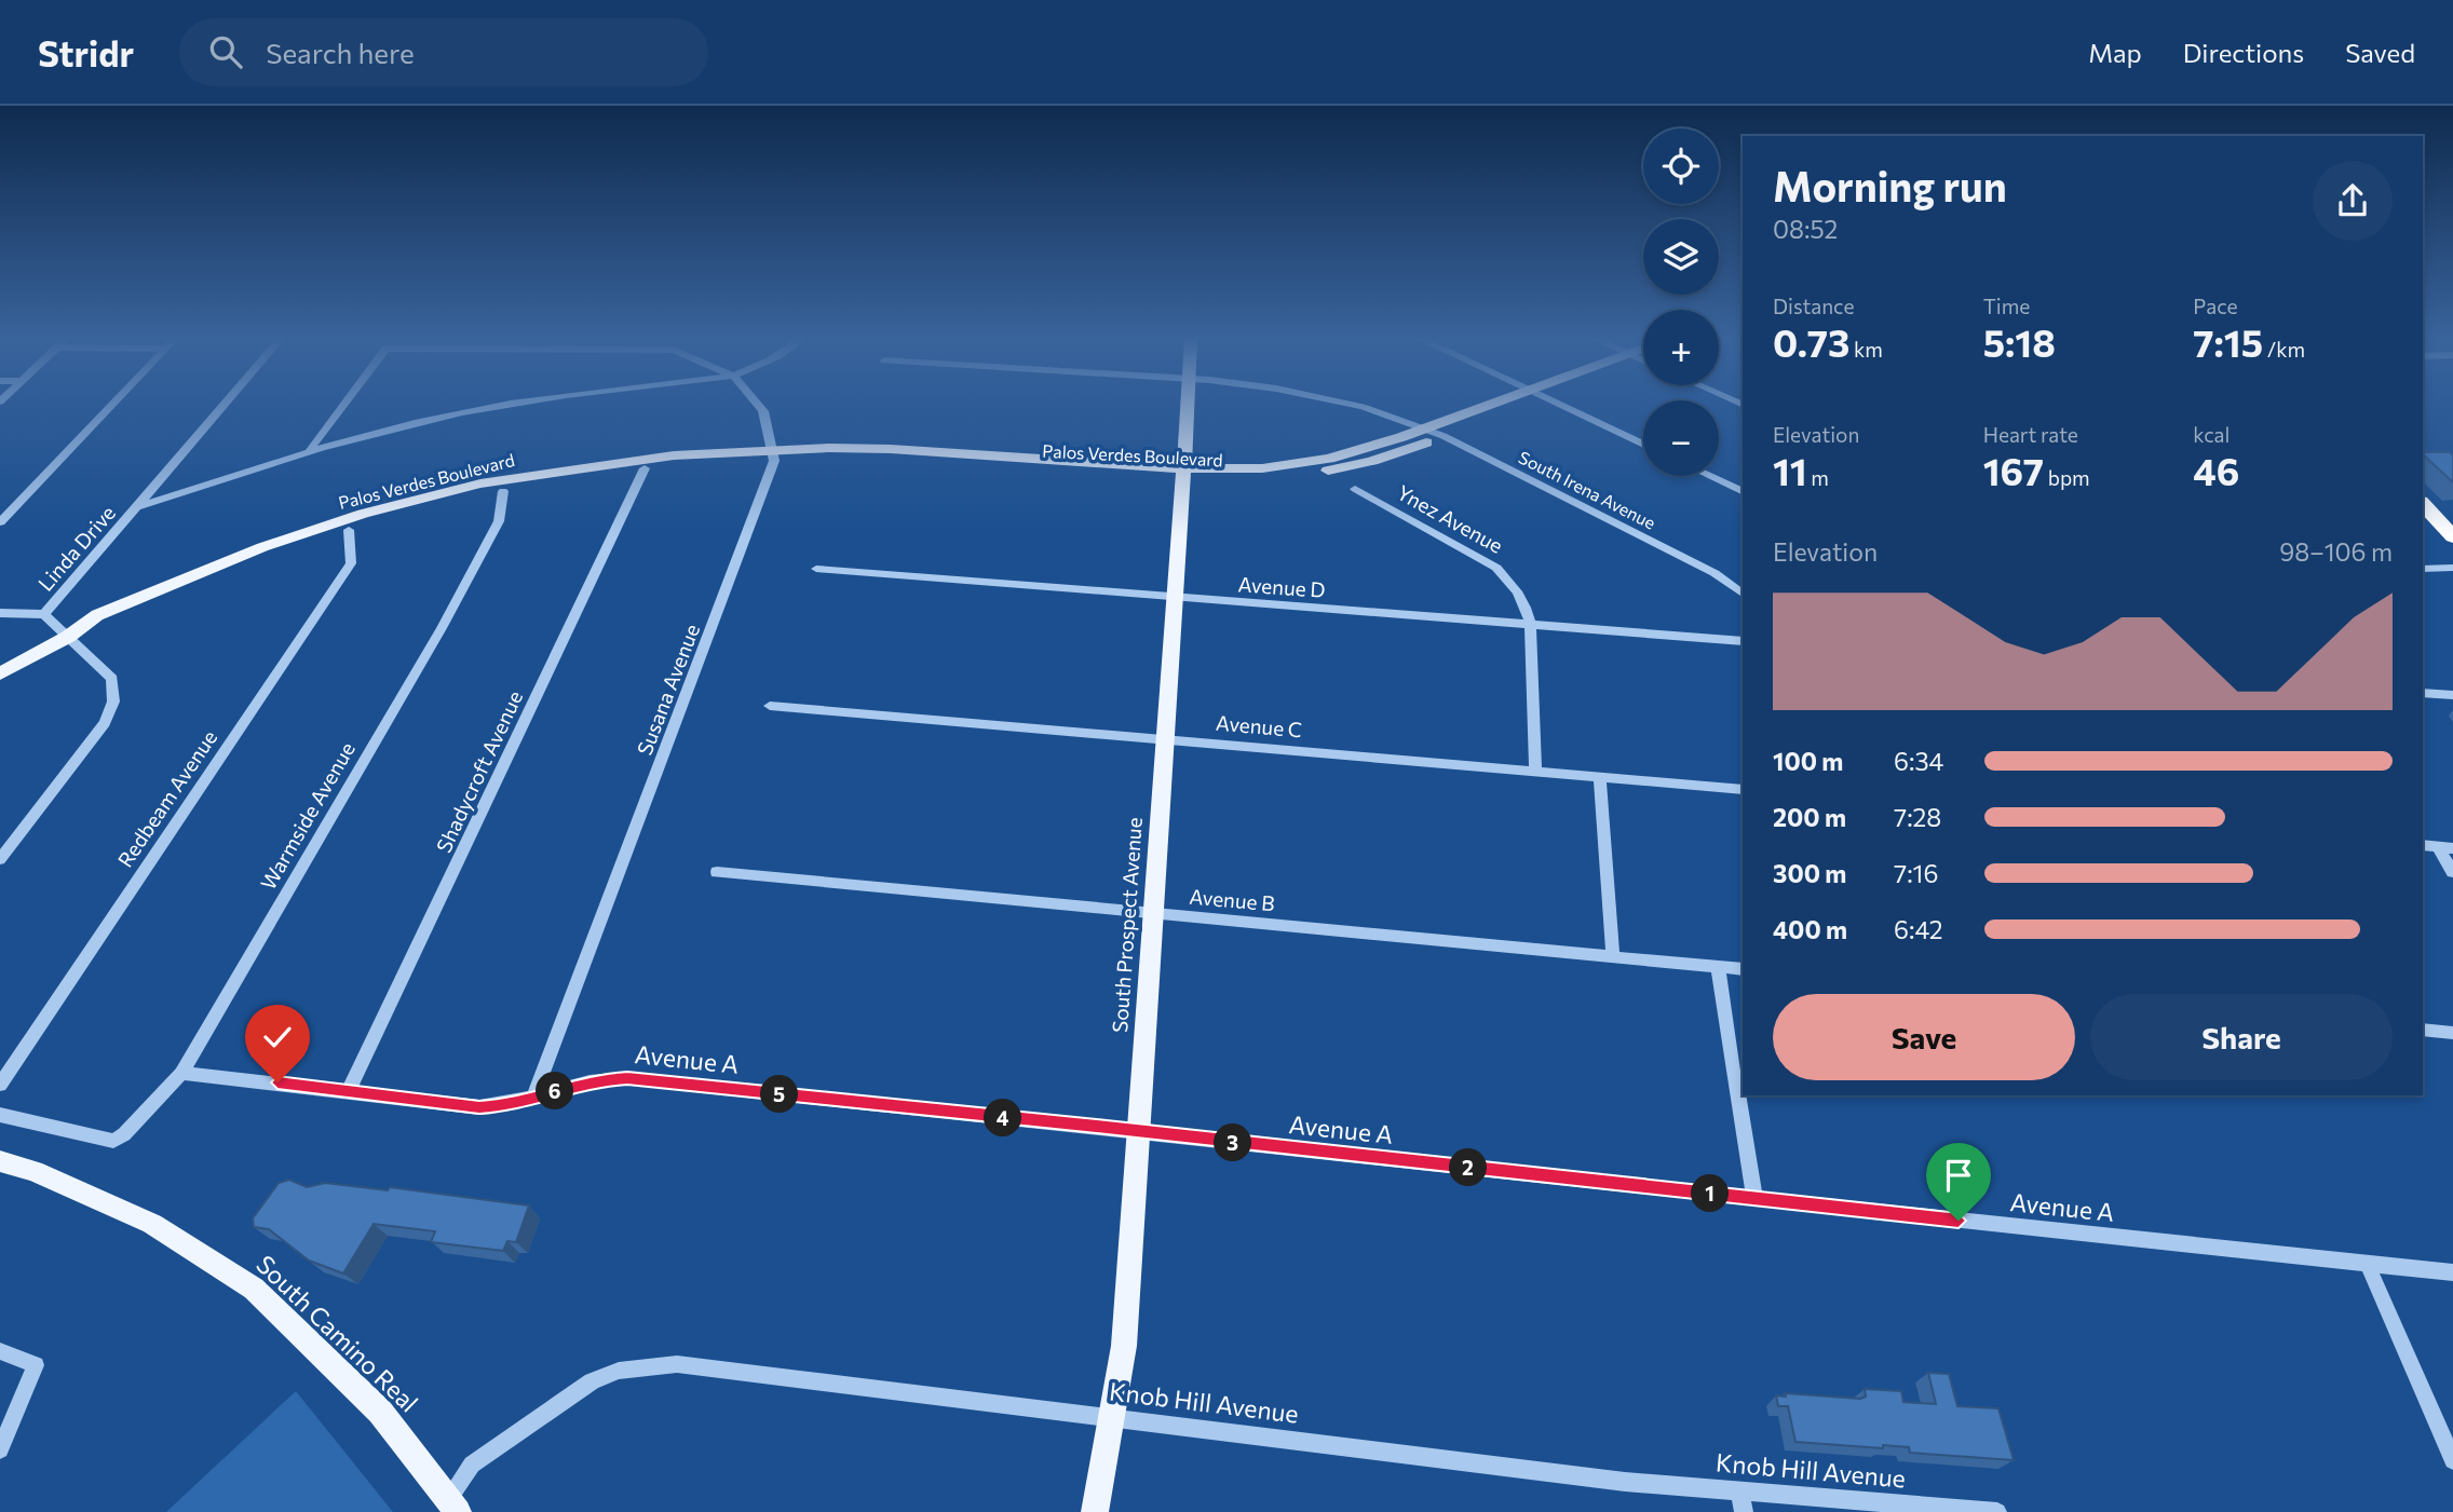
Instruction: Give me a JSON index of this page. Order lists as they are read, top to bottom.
{
  "streets": {
    "main road": ["Palos Verdes Boulevard", "South Prospect Avenue", "South Camino Real"],
    "street": [
      "South Irena Avenue",
      "Ynez Avenue",
      "Linda Drive",
      "Avenue D",
      "Susana Avenue",
      "Avenue C",
      "Shadycroft Avenue",
      "Redbeam Avenue",
      "Warmside Avenue",
      "Avenue B",
      "Avenue A",
      "Knob Hill Avenue"
    ]
  },
  "crossings": [
    ["Palos Verdes Boulevard", "South Irena Avenue"],
    ["Palos Verdes Boulevard", "Linda Drive"],
    ["Palos Verdes Boulevard", "Susana Avenue"],
    ["Palos Verdes Boulevard", "Shadycroft Avenue"],
    ["Palos Verdes Boulevard", "Redbeam Avenue"],
    ["Palos Verdes Boulevard", "Warmside Avenue"],
    ["Palos Verdes Boulevard", "South Prospect Avenue"],
    ["Ynez Avenue", "Avenue D"],
    ["Ynez Avenue", "Avenue C"],
    ["Avenue D", "South Prospect Avenue"],
    ["Susana Avenue", "Avenue A"],
    ["Avenue C", "South Prospect Avenue"],
    ["Shadycroft Avenue", "Avenue A"],
    ["Warmside Avenue", "Avenue A"],
    ["Avenue B", "South Prospect Avenue"],
    ["South Prospect Avenue", "Avenue A"],
    ["South Prospect Avenue", "Knob Hill Avenue"],
    ["South Camino Real", "Knob Hill Avenue"]
  ],
  "page": {
    "header": "Stridr",
    "search": "Search here",
    "nav": ["Map", "Directions", "Saved"],
    "map_buttons": ["+", "−"],
    "heading": ["Morning run", "08:52"],
    "stats": [
      ["Distance", "0.73 km"],
      ["Time", "5:18"],
      ["Pace", "7:15 /km"],
      ["Elevation", "11 m"],
      ["Heart rate", "167 bpm"],
      ["kcal", "46"]
    ],
    "chart": ["Elevation", "98–106 m"],
    "list": [
      {
        "name": "100 m",
        "note": "6:34"
      },
      {
        "name": "200 m",
        "note": "7:28"
      },
      {
        "name": "300 m",
        "note": "7:16"
      },
      {
        "name": "400 m",
        "note": "6:42"
      }
    ],
    "buttons": ["Save", "Share"],
    "pins": [
      "6",
      "5",
      "4",
      "3",
      "2",
      "1"
    ]
  }
}
